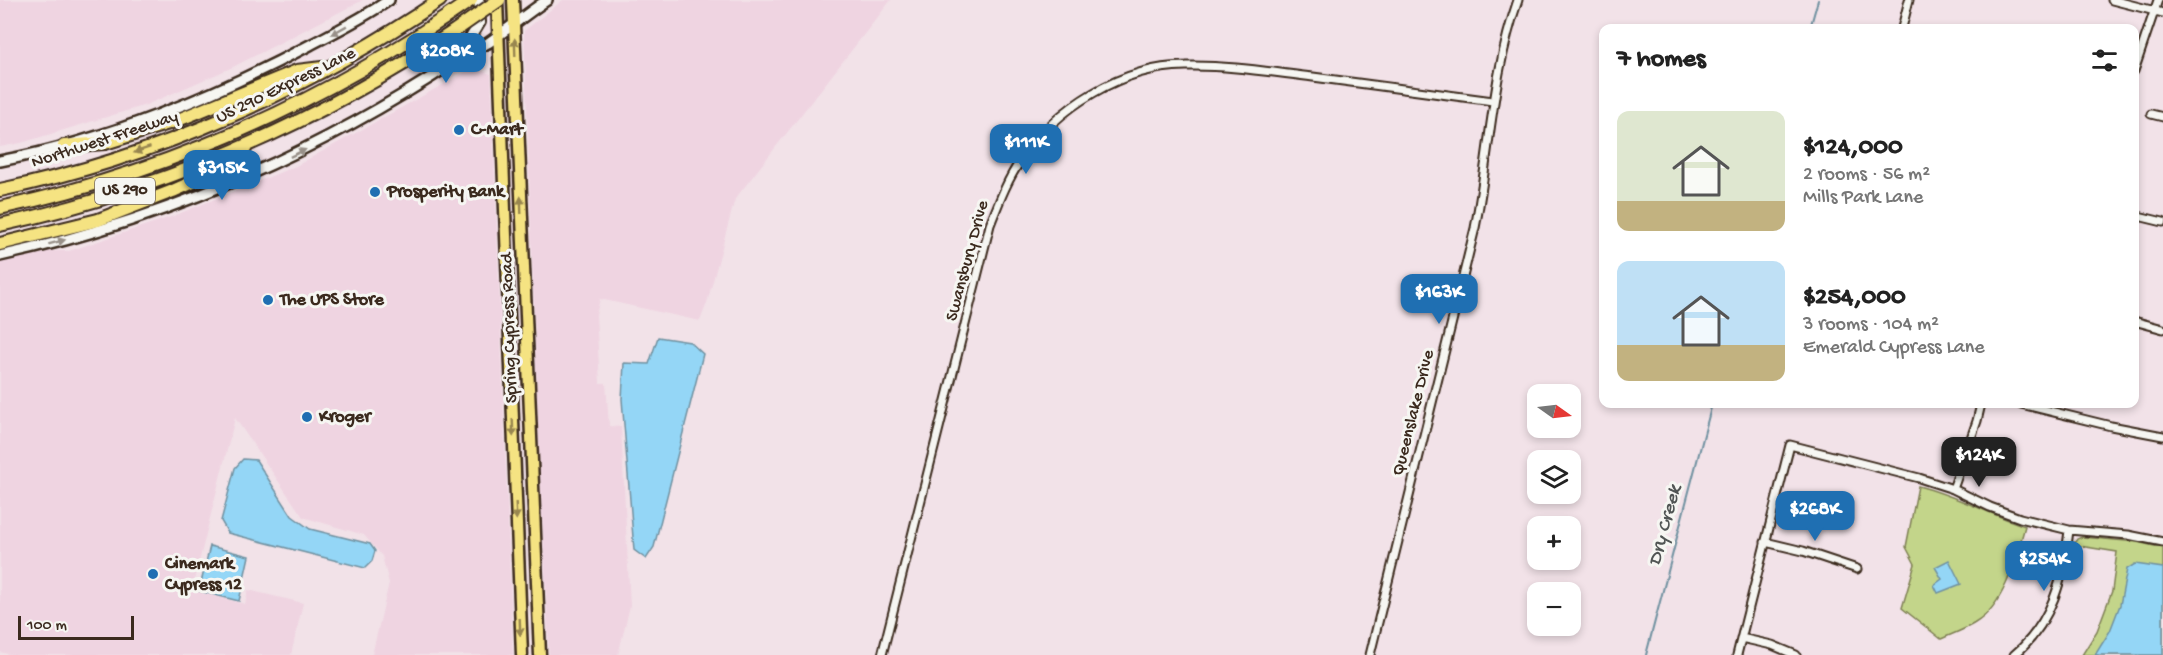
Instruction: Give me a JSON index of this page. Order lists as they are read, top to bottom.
{
  "streets": {
    "highway": ["US 290 Express Lane", "Northwest Freeway", "US 290"],
    "main road": ["Spring Cypress Road"],
    "street": ["Swansbury Drive", "Queenslake Drive"]
  },
  "crossings": [
    ["US 290", "Spring Cypress Road"],
    ["Swansbury Drive", "Queenslake Drive"]
  ],
  "water": ["Dry Creek"],
  "places": [
    "C-Mart",
    "Prosperity Bank",
    "The UPS Store",
    "Kroger",
    "Cinemark Cypress 12"
  ],
  "scale_bar": "100 m",
  "north": "right",
  "page": {
    "heading": "7 homes",
    "price": [
      "$208K",
      "$111K",
      "$315K",
      "$163K",
      "$124K",
      "$268K",
      "$254K"
    ],
    "list": [
      {
        "name": "$124,000",
        "note": "2 rooms · 56 m² · Mills Park Lane"
      },
      {
        "name": "$254,000",
        "note": "3 rooms · 104 m² · Emerald Cypress Lane"
      }
    ],
    "map_buttons": ["+", "−"],
    "scale": "100 m"
  }
}
